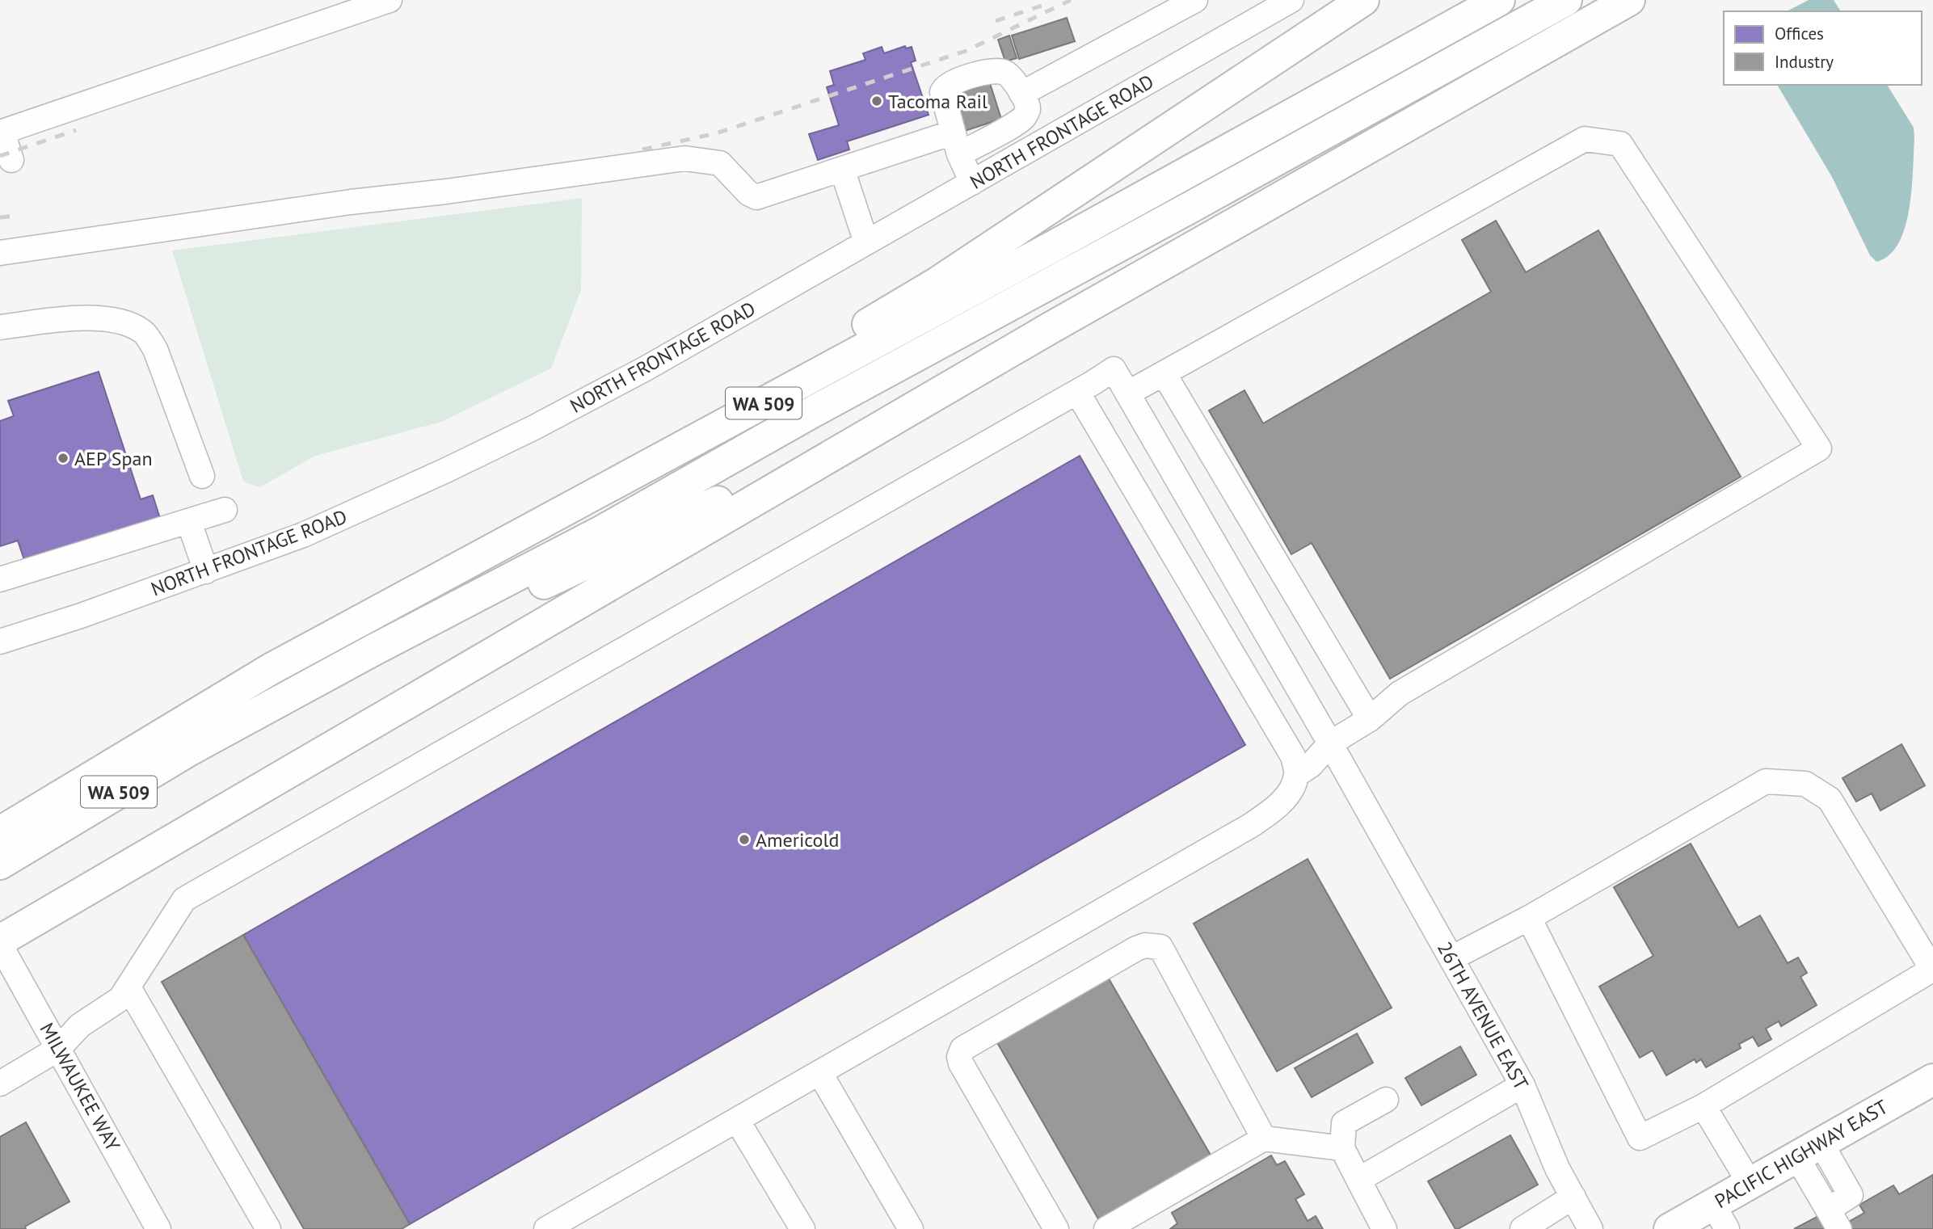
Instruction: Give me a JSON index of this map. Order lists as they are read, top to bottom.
{
  "streets": {
    "main road": ["WA 509", "PACIFIC HIGHWAY EAST"],
    "street": ["NORTH FRONTAGE ROAD", "26TH AVENUE EAST", "MILWAUKEE WAY"]
  },
  "places": ["Tacoma Rail", "AEP Span", "Americold"],
  "legend": ["Offices", "Industry"]
}
